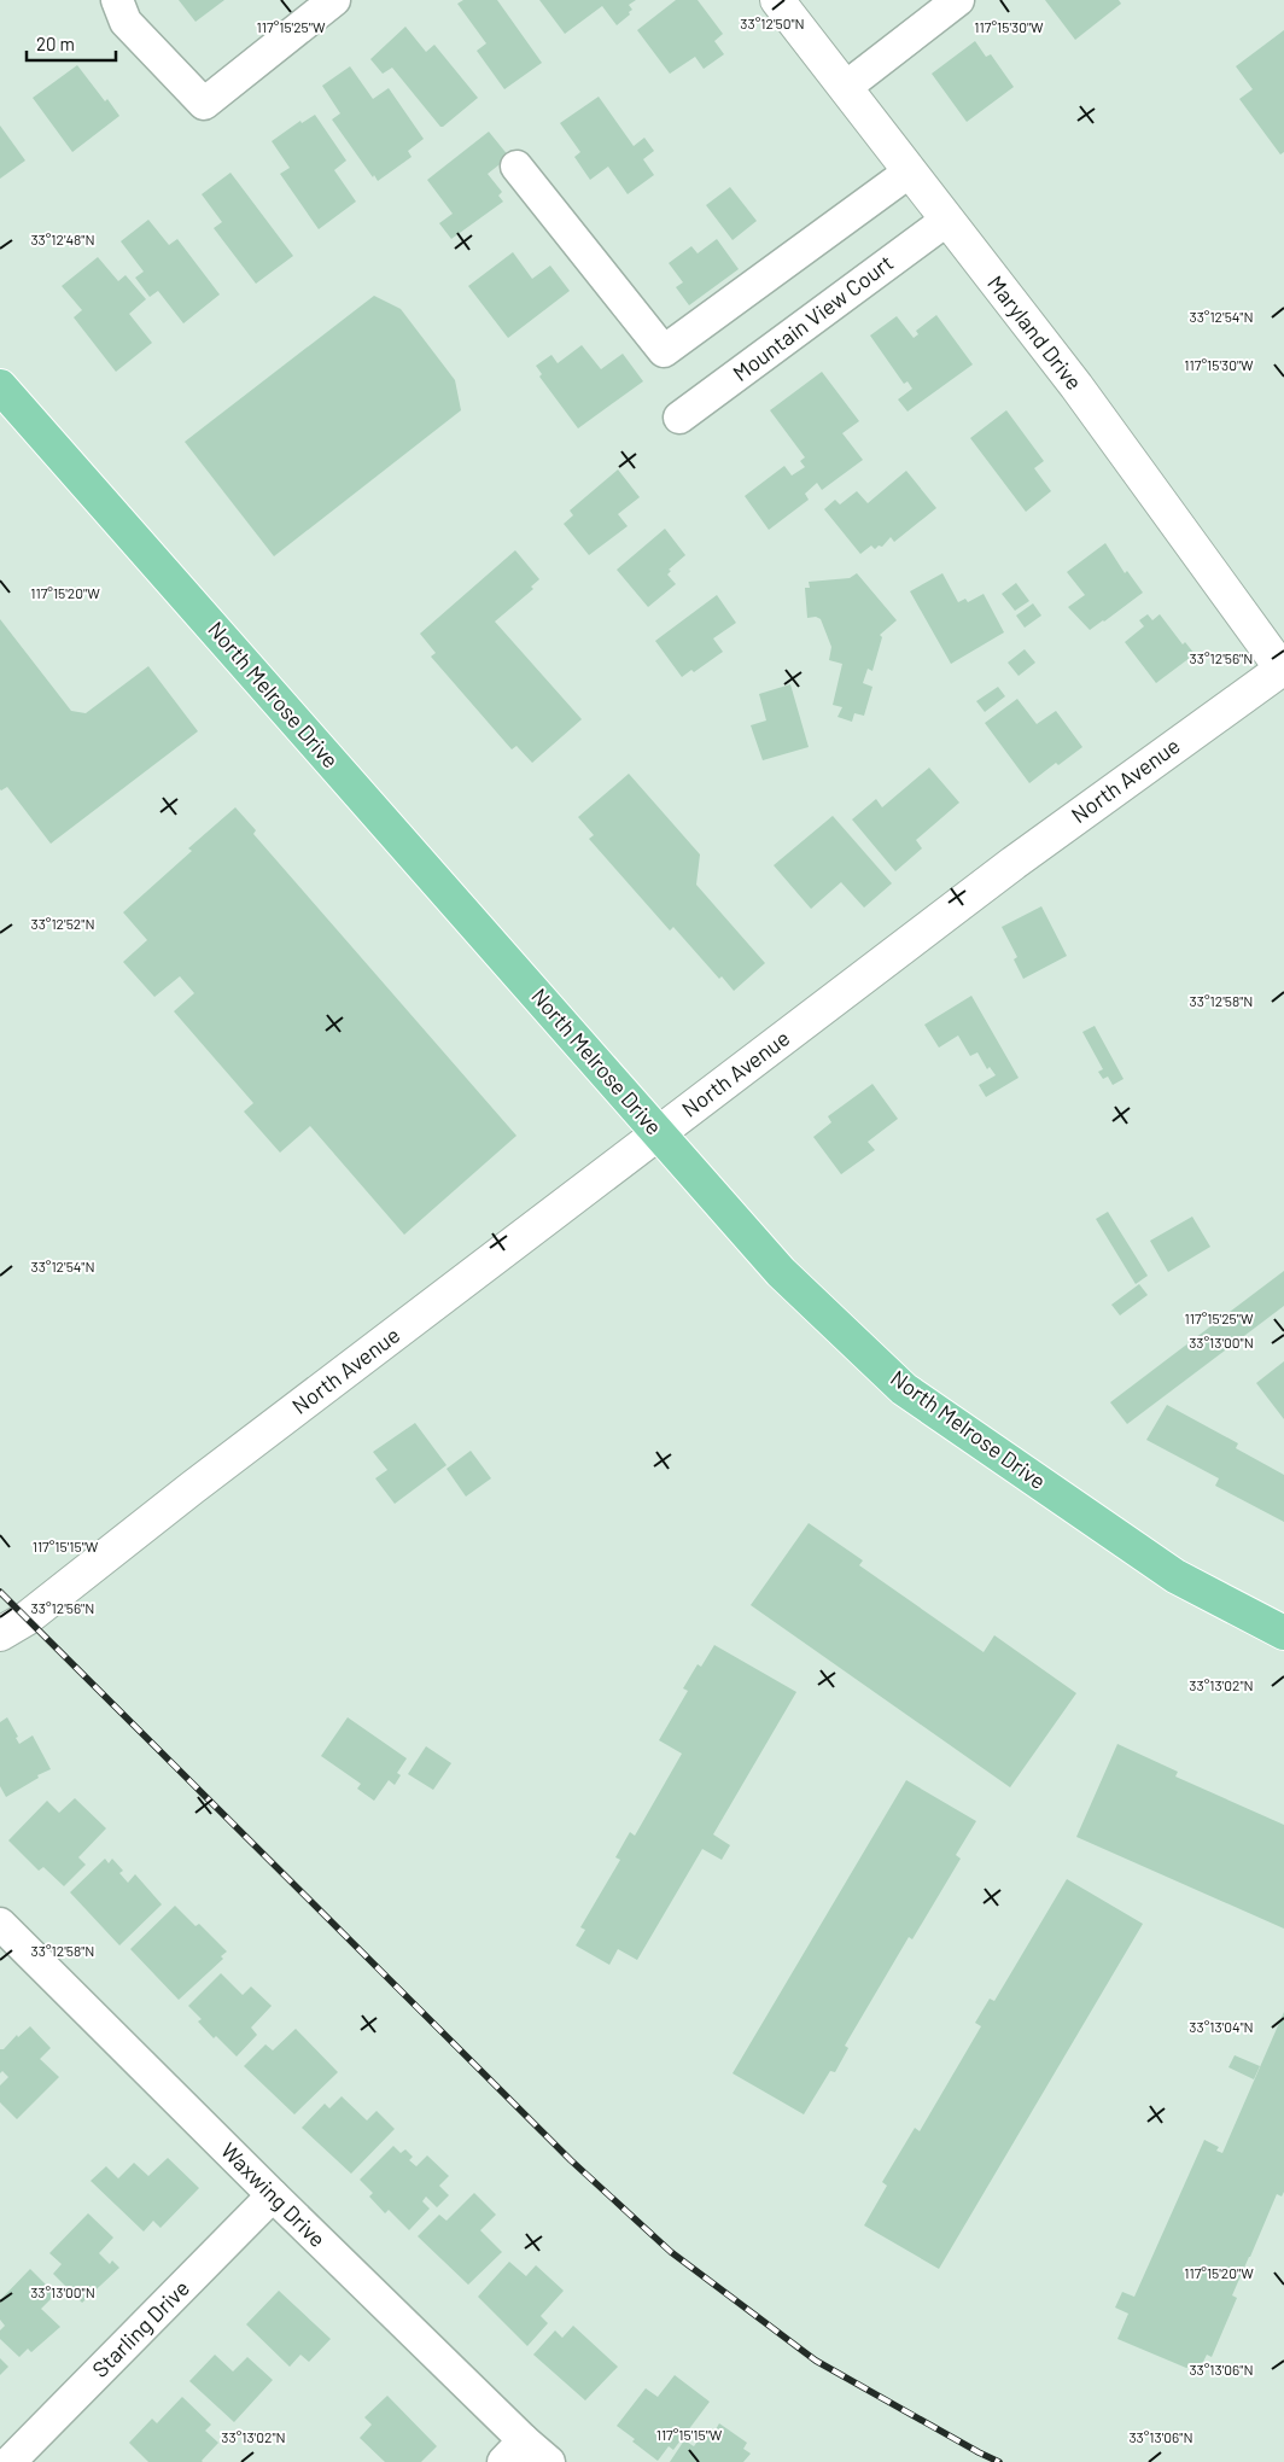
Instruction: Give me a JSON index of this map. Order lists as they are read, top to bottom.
{
  "streets": {
    "main road": ["Maryland Drive", "North Melrose Drive", "North Avenue"],
    "street": ["Mountain View Court", "Waxwing Drive", "Starling Drive"]
  },
  "crossings": [
    ["Mountain View Court", "Maryland Drive"],
    ["Maryland Drive", "North Avenue"],
    ["North Melrose Drive", "North Avenue"],
    ["Waxwing Drive", "Starling Drive"]
  ],
  "scale_bar": "20 m",
  "coordinates": [
    "33°12'50\"N",
    "117°15'25\"W",
    "117°15'30\"W",
    "33°12'48\"N",
    "33°12'54\"N",
    "117°15'20\"W",
    "33°12'56\"N",
    "33°12'52\"N",
    "33°12'58\"N",
    "33°13'00\"N",
    "117°15'15\"W",
    "33°13'02\"N",
    "33°13'04\"N",
    "33°13'06\"N"
  ]
}
